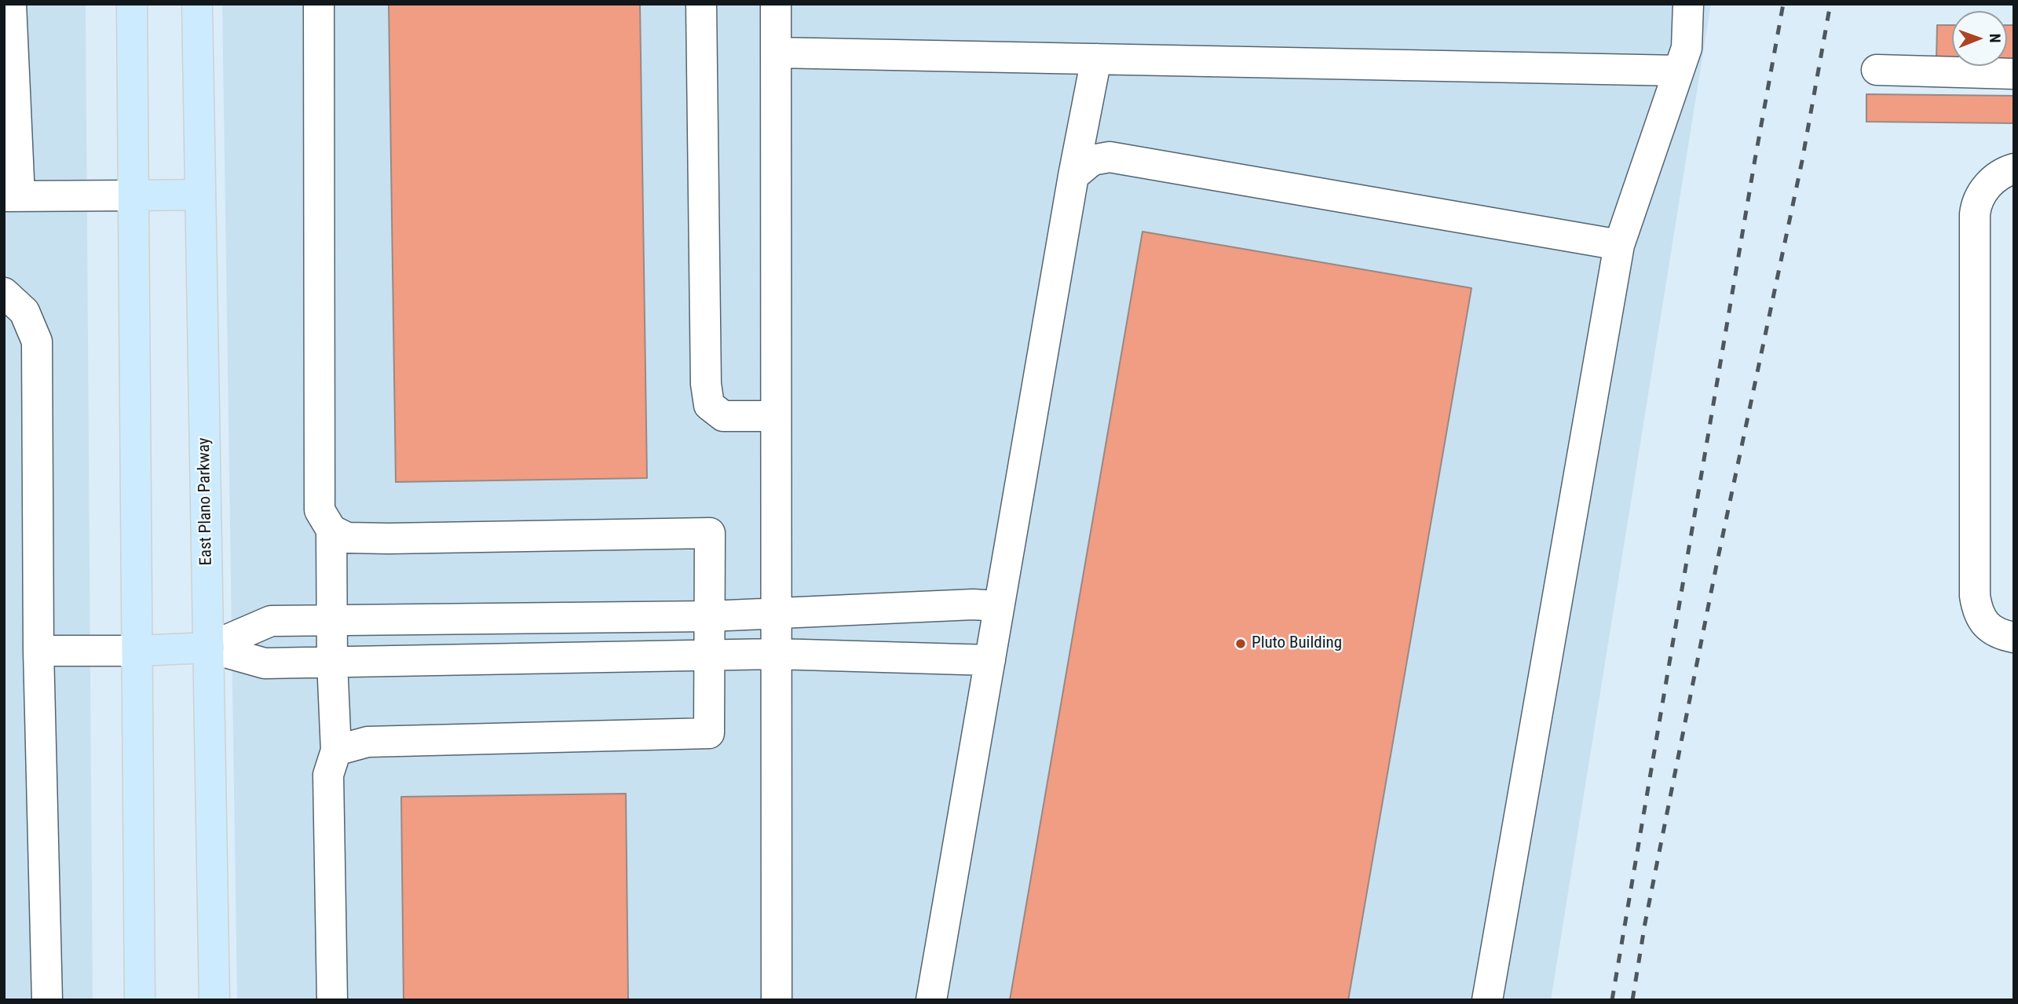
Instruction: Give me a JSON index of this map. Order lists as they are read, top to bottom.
{
  "streets": {
    "main road": ["East Plano Parkway"]
  },
  "places": ["Pluto Building"],
  "north": "right"
}
